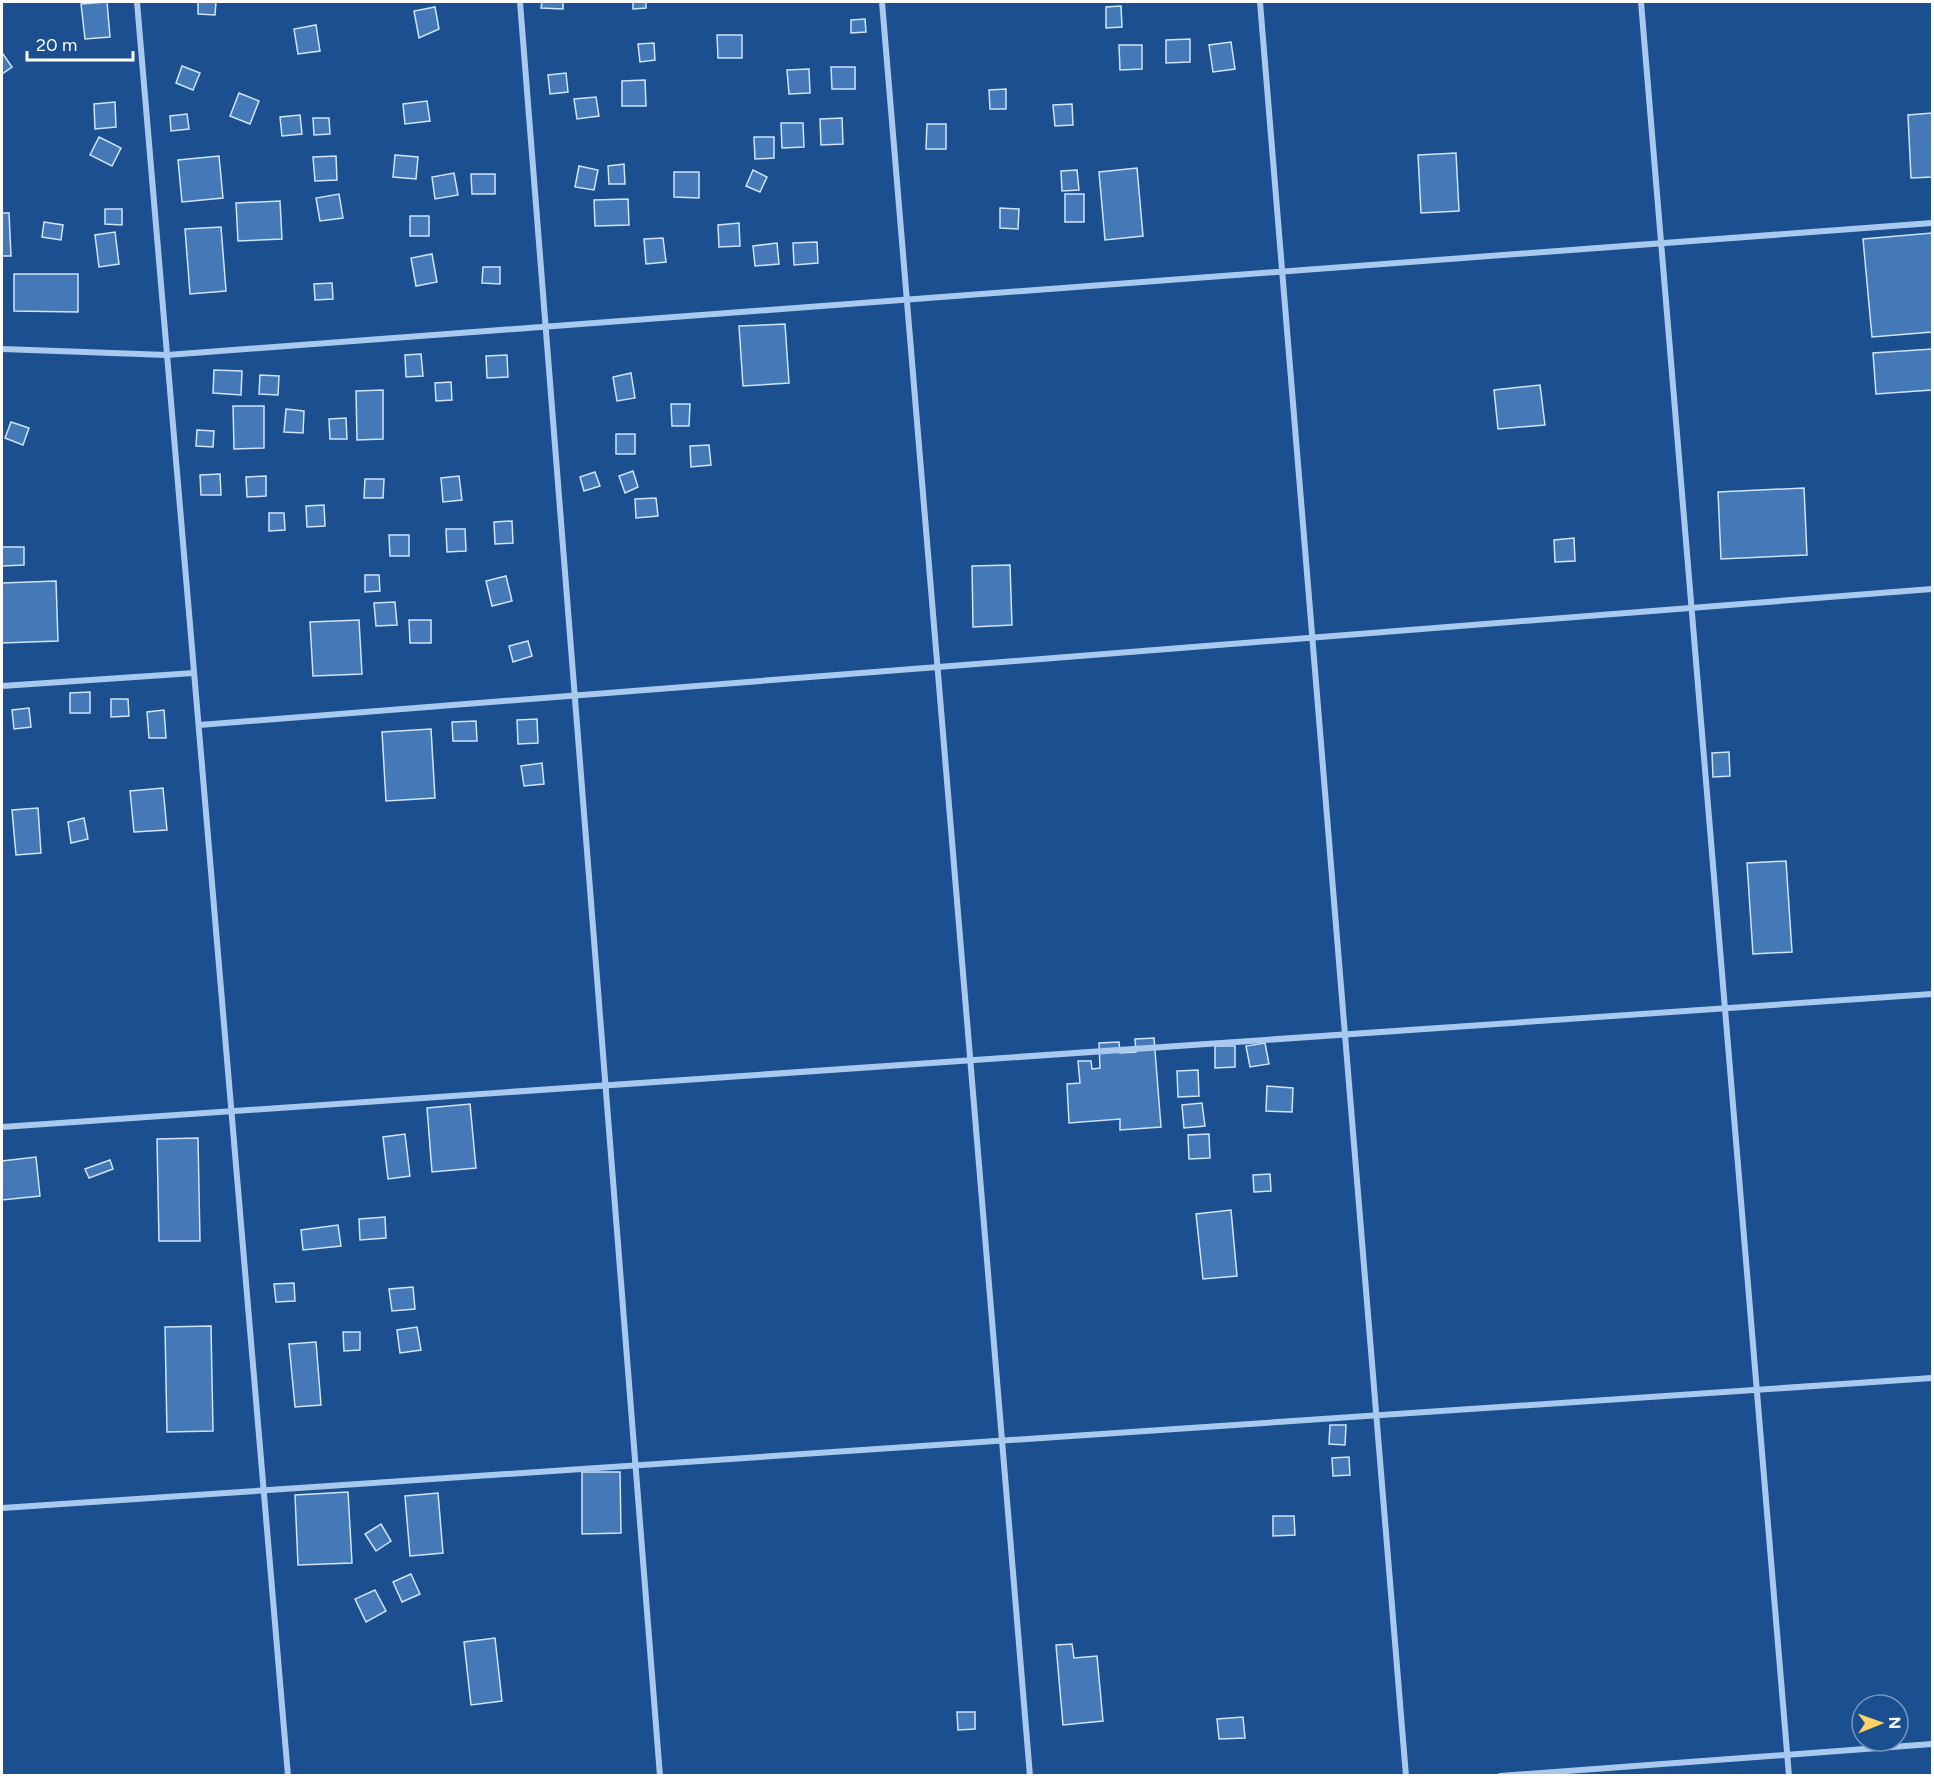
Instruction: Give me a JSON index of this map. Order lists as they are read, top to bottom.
{
  "scale_bar": "20 m",
  "north": "right"
}
